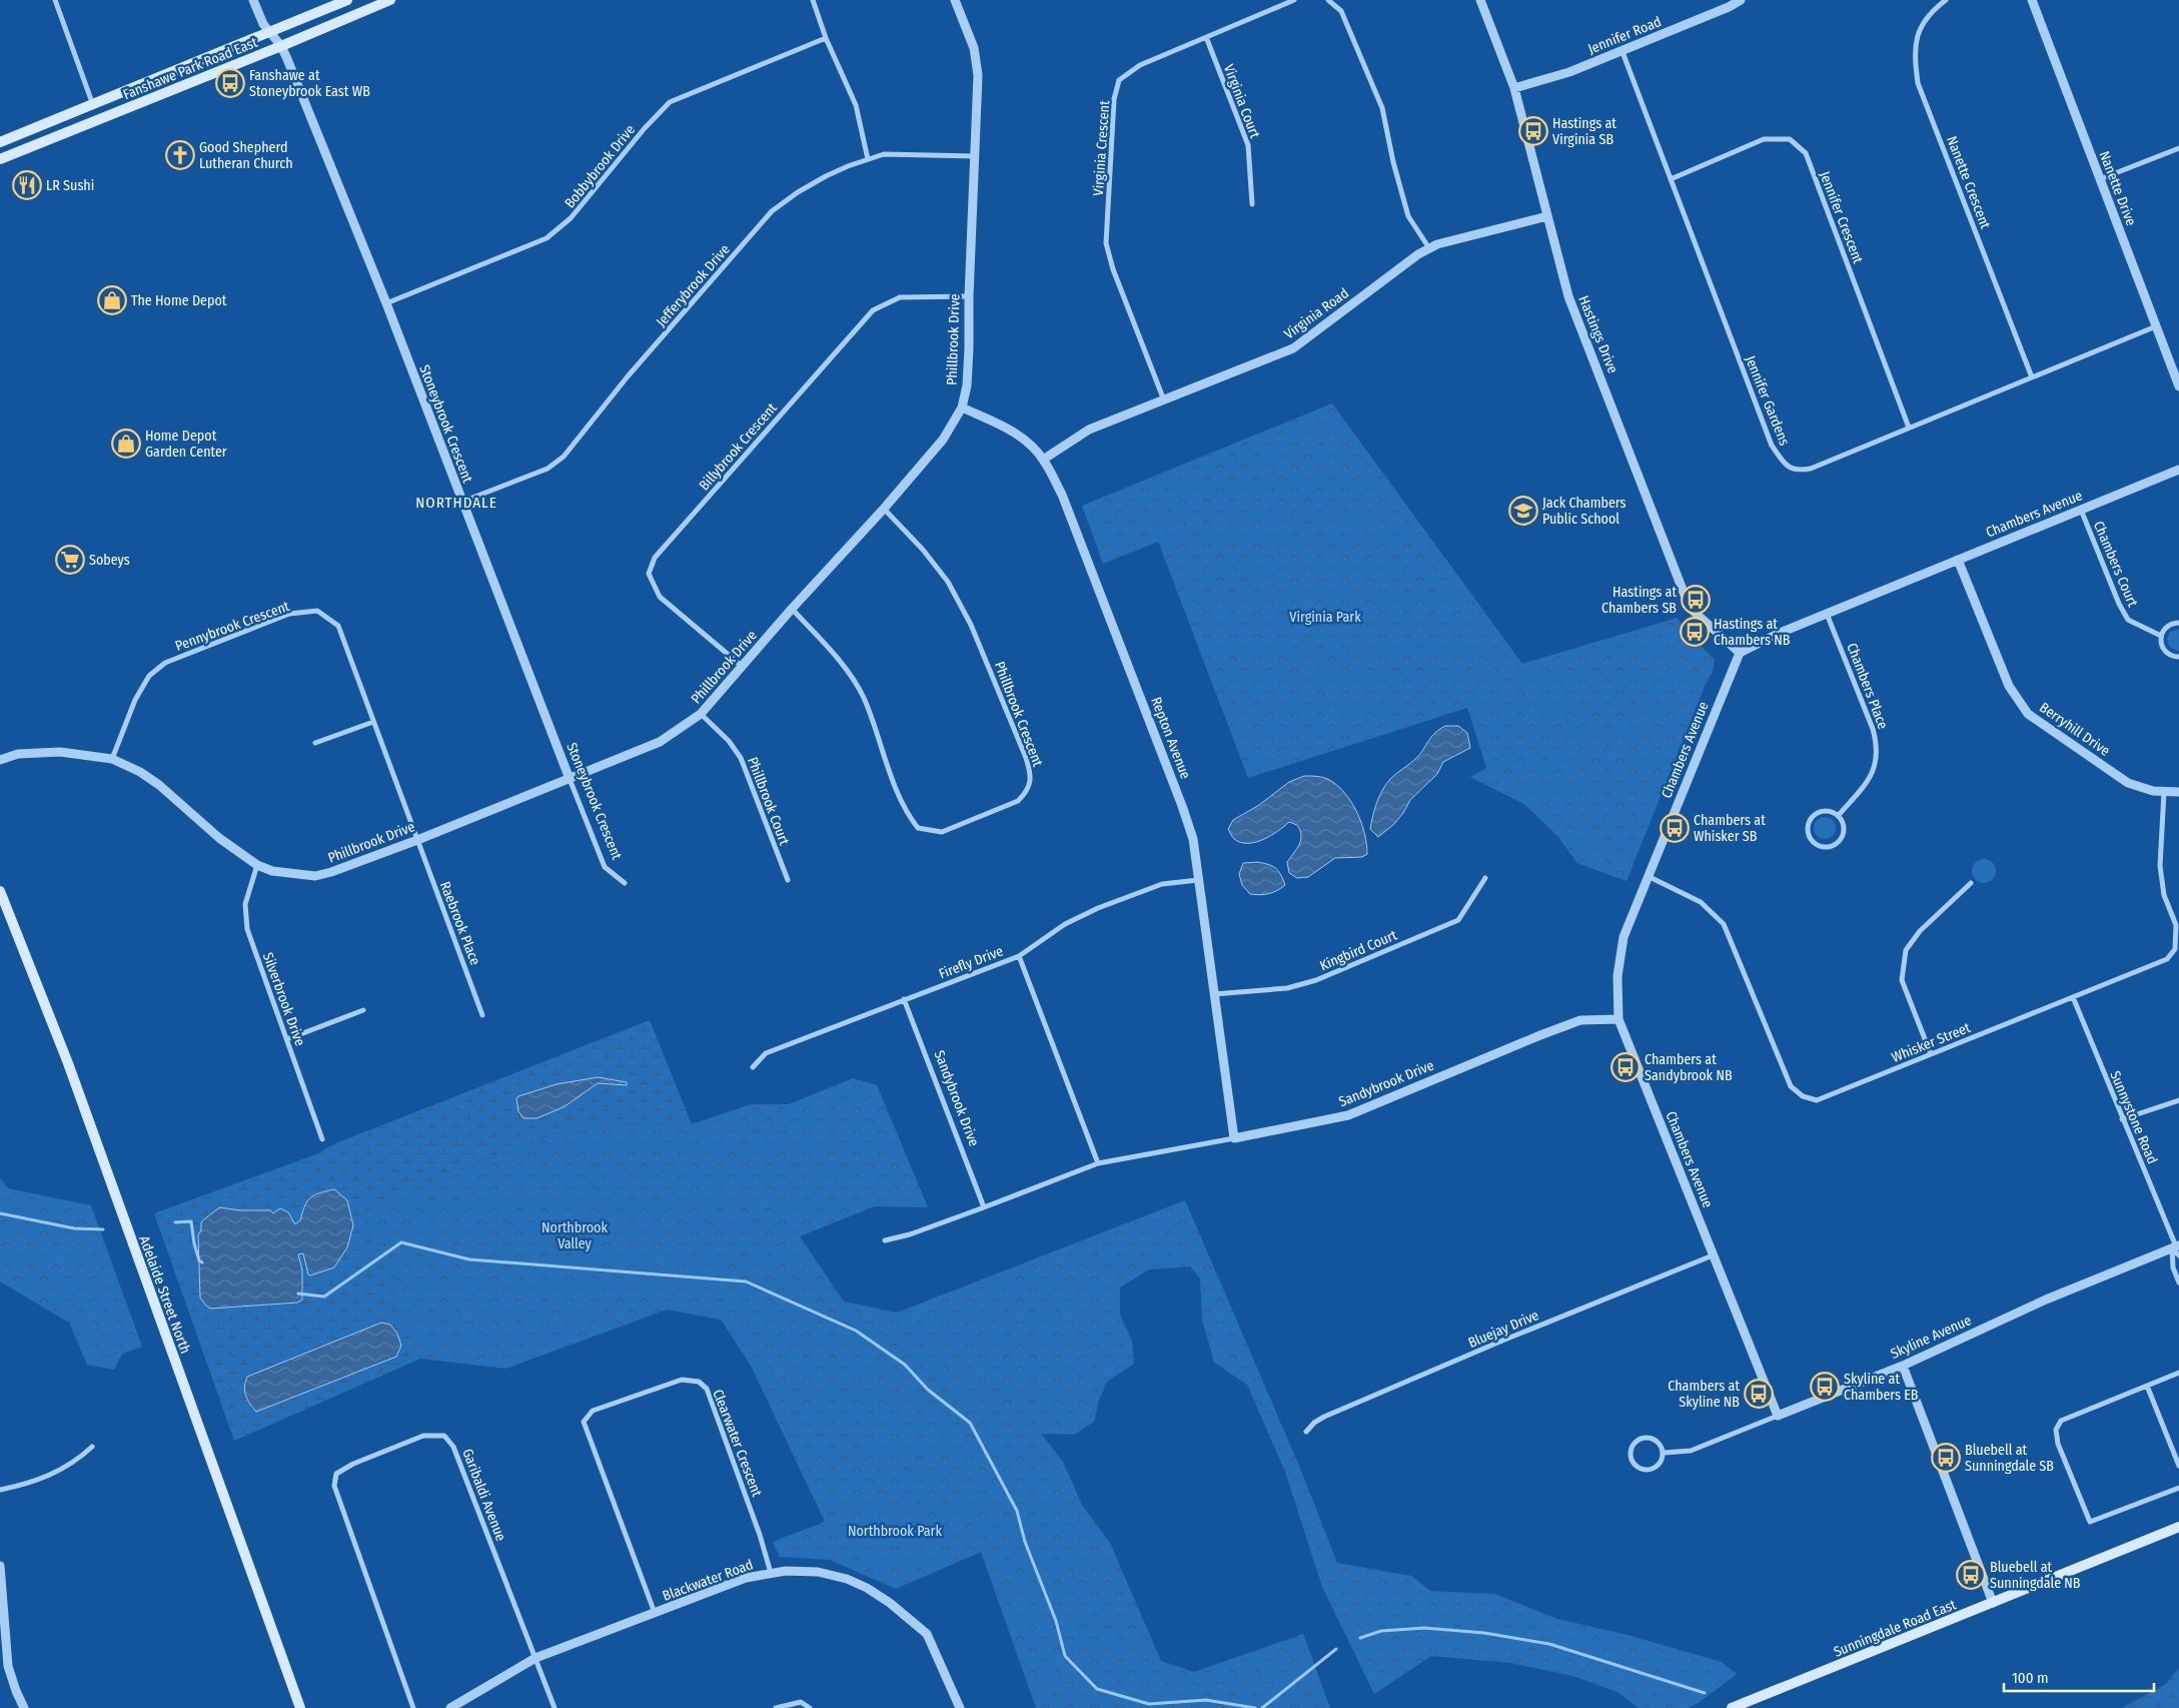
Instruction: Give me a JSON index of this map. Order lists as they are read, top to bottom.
{
  "streets": {
    "main road": ["Fanshawe Park Road East", "Adelaide Street North", "Sunningdale Road East"],
    "street": [
      "Jennifer Road",
      "Virginia Court",
      "Virginia Crescent",
      "Bobbybrook Drive",
      "Nanette Crescent",
      "Nanette Drive",
      "Jennifer Crescent",
      "Jefferybrook Drive",
      "Virginia Road",
      "Hastings Drive",
      "Phillbrook Drive",
      "Jennifer Gardens",
      "Stoneybrook Crescent",
      "Billybrook Crescent",
      "Chambers Avenue",
      "Chambers Court",
      "Pennybrook Crescent",
      "Chambers Place",
      "Phillbrook Crescent",
      "Berryhill Drive",
      "Repton Avenue",
      "Phillbrook Court",
      "Raebrook Place",
      "Kingbird Court",
      "Firefly Drive",
      "Silverbrook Drive",
      "Whisker Street",
      "Sandybrook Drive",
      "Sunnystone Road",
      "Bluejay Drive",
      "Skyline Avenue",
      "Clearwater Crescent",
      "Garibaldi Avenue",
      "Blackwater Road"
    ]
  },
  "crossings": [
    ["Jennifer Road", "Hastings Drive"],
    ["Jennifer Road", "Jennifer Gardens"],
    ["Fanshawe Park Road East", "Stoneybrook Crescent"],
    ["Virginia Court", "Virginia Crescent"],
    ["Virginia Crescent", "Virginia Road"],
    ["Bobbybrook Drive", "Stoneybrook Crescent"],
    ["Nanette Crescent", "Jennifer Gardens"],
    ["Nanette Drive", "Jennifer Gardens"],
    ["Jennifer Crescent", "Jennifer Gardens"],
    ["Jefferybrook Drive", "Phillbrook Drive"],
    ["Jefferybrook Drive", "Stoneybrook Crescent"],
    ["Virginia Road", "Hastings Drive"],
    ["Virginia Road", "Repton Avenue"],
    ["Hastings Drive", "Chambers Avenue"],
    ["Phillbrook Drive", "Stoneybrook Crescent"],
    ["Phillbrook Drive", "Billybrook Crescent"],
    ["Phillbrook Drive", "Pennybrook Crescent"],
    ["Phillbrook Drive", "Phillbrook Crescent"],
    ["Phillbrook Drive", "Repton Avenue"],
    ["Phillbrook Drive", "Phillbrook Court"],
    ["Phillbrook Drive", "Raebrook Place"],
    ["Phillbrook Drive", "Silverbrook Drive"],
    ["Chambers Avenue", "Chambers Court"],
    ["Chambers Avenue", "Chambers Place"],
    ["Chambers Avenue", "Berryhill Drive"],
    ["Chambers Avenue", "Whisker Street"],
    ["Chambers Avenue", "Sandybrook Drive"],
    ["Chambers Avenue", "Bluejay Drive"],
    ["Chambers Avenue", "Skyline Avenue"],
    ["Pennybrook Crescent", "Raebrook Place"],
    ["Berryhill Drive", "Whisker Street"],
    ["Repton Avenue", "Kingbird Court"],
    ["Repton Avenue", "Firefly Drive"],
    ["Repton Avenue", "Sandybrook Drive"],
    ["Firefly Drive", "Sandybrook Drive"],
    ["Whisker Street", "Sunnystone Road"],
    ["Sunnystone Road", "Skyline Avenue"],
    ["Clearwater Crescent", "Blackwater Road"],
    ["Garibaldi Avenue", "Blackwater Road"]
  ],
  "districts": ["NORTHDALE"],
  "parks": ["Virginia Park", "Northbrook Valley", "Northbrook Park"],
  "places": {
    "bus stop": [
      "Fanshawe at Stoneybrook East WB",
      "Hastings at Virginia SB",
      "Hastings at Chambers SB",
      "Hastings at Chambers NB",
      "Chambers at Whisker SB",
      "Chambers at Sandybrook NB",
      "Skyline at Chambers EB",
      "Chambers at Skyline NB",
      "Bluebell at Sunningdale SB",
      "Bluebell at Sunningdale NB"
    ],
    "church": ["Good Shepherd Lutheran Church"],
    "restaurant": ["LR Sushi"],
    "shop": ["The Home Depot", "Home Depot Garden Center"],
    "school or university": ["Jack Chambers Public School"],
    "supermarket": ["Sobeys"]
  },
  "scale_bar": "100 m"
}
